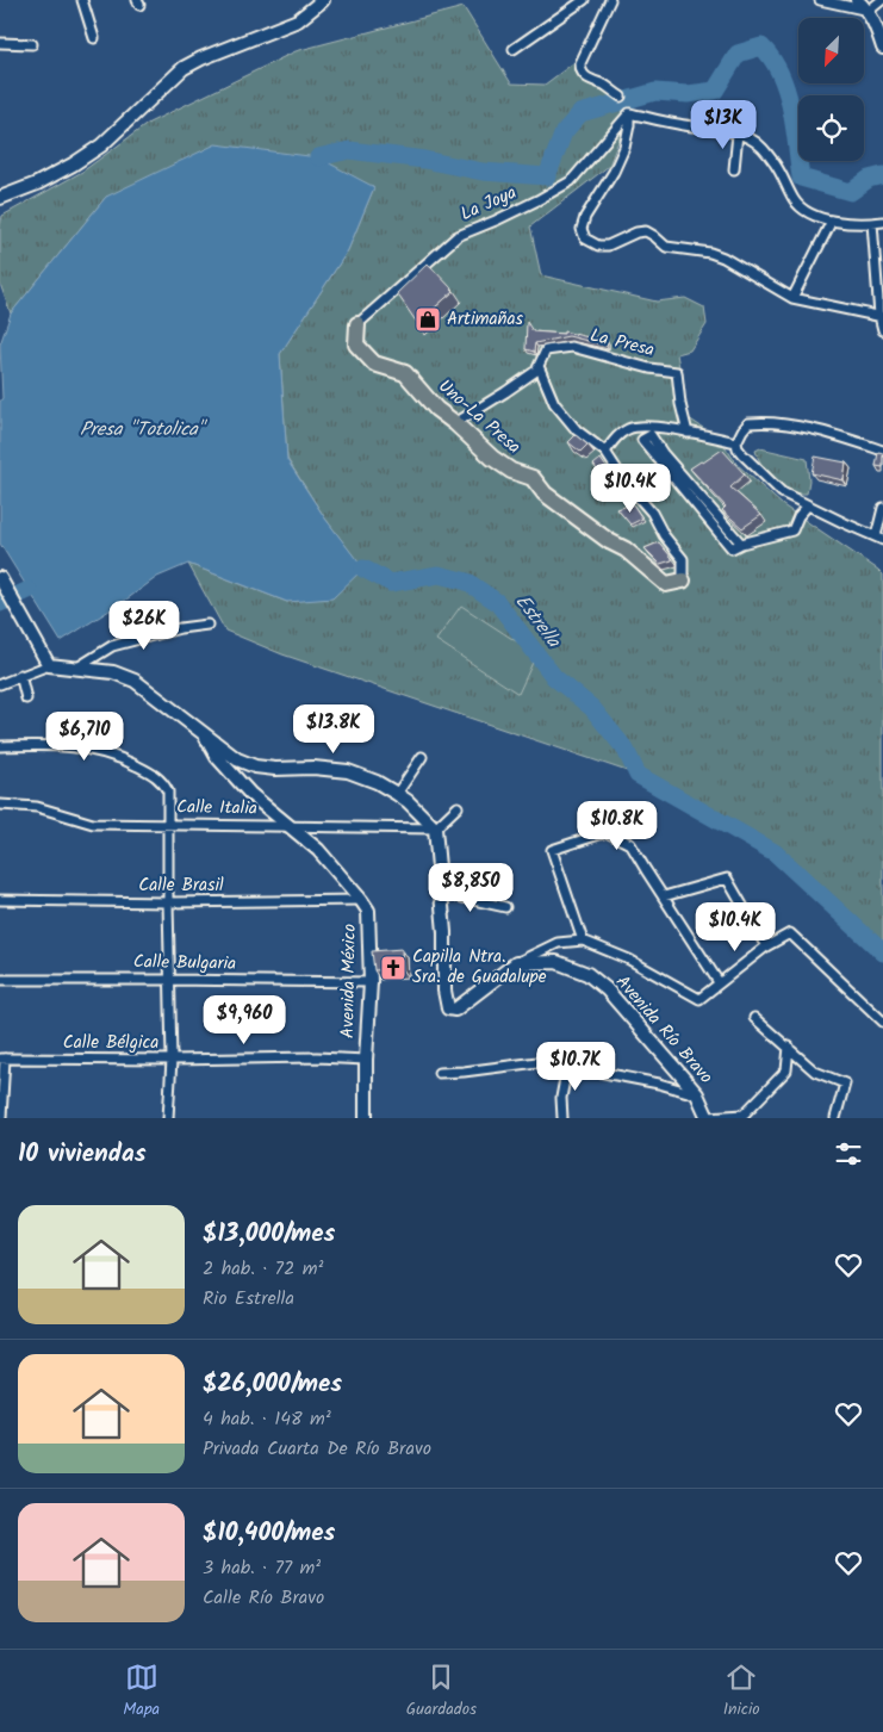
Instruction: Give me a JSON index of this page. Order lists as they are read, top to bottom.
{
  "streets": {
    "highway": ["Uno-La Presa"],
    "street": [
      "La Joya",
      "La Presa",
      "Calle Italia",
      "Calle Brasil",
      "Calle Bulgaria",
      "Avenida México",
      "Avenida Río Bravo",
      "Calle Bélgica"
    ]
  },
  "crossings": [
    ["La Joya", "Uno-La Presa"],
    ["La Presa", "Uno-La Presa"],
    ["Calle Italia", "Avenida México"],
    ["Calle Brasil", "Avenida México"],
    ["Calle Bulgaria", "Avenida México"],
    ["Avenida México", "Calle Bélgica"]
  ],
  "water": ["Presa \"Totolica\"", "Estrella"],
  "places": {
    "shop": ["Artimañas"],
    "church": ["Capilla Ntra. Sra. de Guadalupe"]
  },
  "north": "bottom left",
  "page": {
    "price": [
      "$13K",
      "$10.4K",
      "$26K",
      "$13.8K",
      "$6,710",
      "$10.8K",
      "$8,850",
      "$10.4K",
      "$9,960",
      "$10.7K"
    ],
    "heading": "10 viviendas",
    "list": [
      {
        "name": "$13,000/mes",
        "note": "2 hab. · 72 m² · Rio Estrella"
      },
      {
        "name": "$26,000/mes",
        "note": "4 hab. · 148 m² · Privada Cuarta De Río Bravo"
      },
      {
        "name": "$10,400/mes",
        "note": "3 hab. · 77 m² · Calle Río Bravo"
      }
    ],
    "tabs": ["Mapa", "Guardados", "Inicio"]
  }
}
